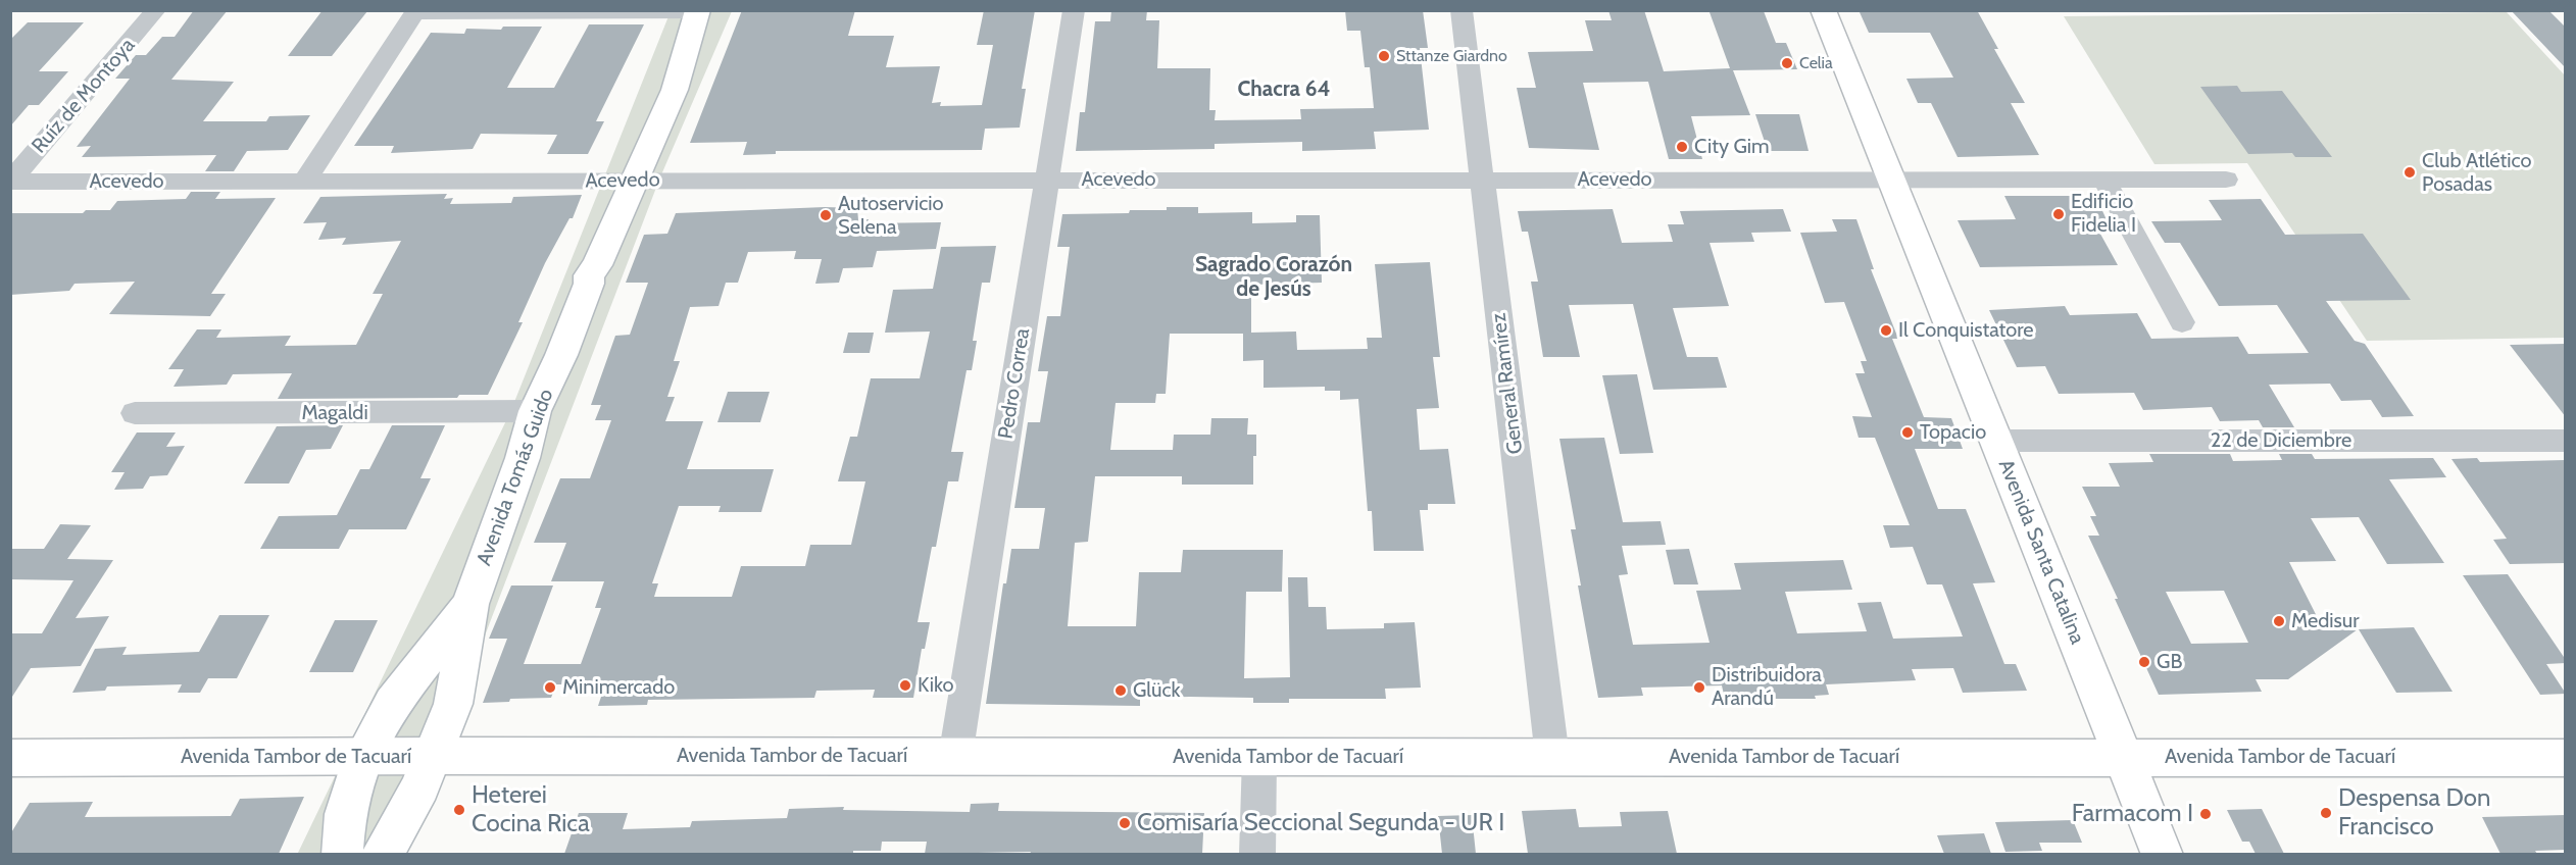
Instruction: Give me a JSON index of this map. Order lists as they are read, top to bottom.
{
  "streets": {
    "main road": ["Avenida Tomás Guido", "Avenida Santa Catalina", "Avenida Tambor de Tacuarí"],
    "street": [
      "Ruíz de Montoya",
      "Acevedo",
      "Pedro Correa",
      "General Ramírez",
      "Magaldi",
      "22 de Diciembre"
    ]
  },
  "crossings": [
    ["Ruíz de Montoya", "Acevedo"],
    ["Acevedo", "Pedro Correa"],
    ["Acevedo", "General Ramírez"],
    ["Acevedo", "Avenida Tomás Guido"],
    ["Acevedo", "Avenida Santa Catalina"],
    ["Pedro Correa", "Avenida Tambor de Tacuarí"],
    ["General Ramírez", "Avenida Tambor de Tacuarí"],
    ["Magaldi", "Avenida Tomás Guido"],
    ["22 de Diciembre", "Avenida Santa Catalina"],
    ["Avenida Tomás Guido", "Avenida Tambor de Tacuarí"],
    ["Avenida Santa Catalina", "Avenida Tambor de Tacuarí"]
  ],
  "districts": ["Chacra 64", "Sagrado Corazón de Jesús"],
  "places": [
    "Sttanze Giardno",
    "Celia",
    "City Gim",
    "Club Atlético Posadas",
    "Edificio Fidelia I",
    "Autoservicio Selena",
    "Il Conquistatore",
    "Topacio",
    "Medisur",
    "GB",
    "Kiko",
    "Minimercado",
    "Distribuidora Arandú",
    "Glück",
    "Heterei Cocina Rica",
    "Despensa Don Francisco",
    "Farmacom I",
    "Comisaría Seccional Segunda - UR I"
  ]
}
